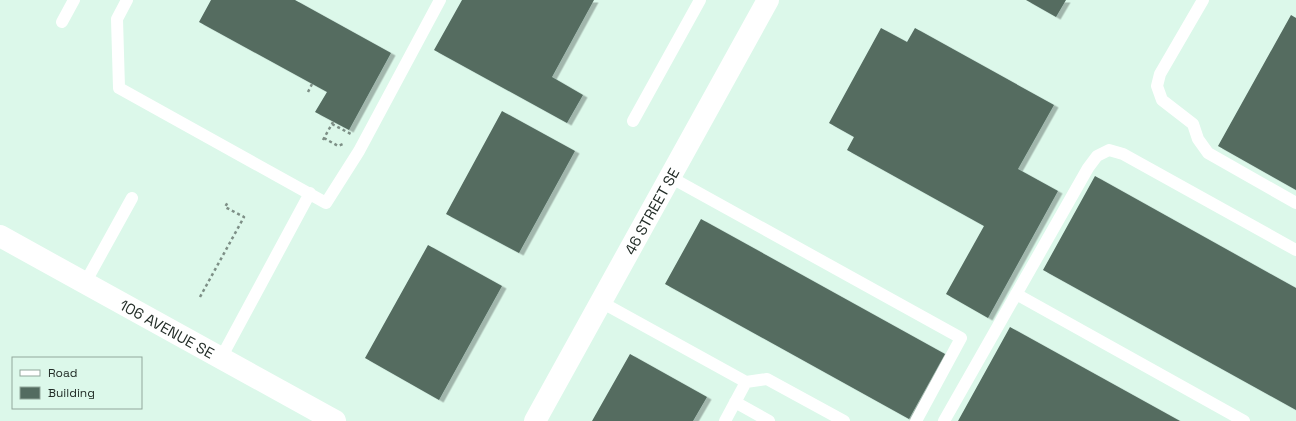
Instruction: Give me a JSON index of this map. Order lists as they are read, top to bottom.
{
  "streets": {
    "street": ["46 STREET SE", "106 AVENUE SE"]
  },
  "legend": ["Road", "Building"]
}
